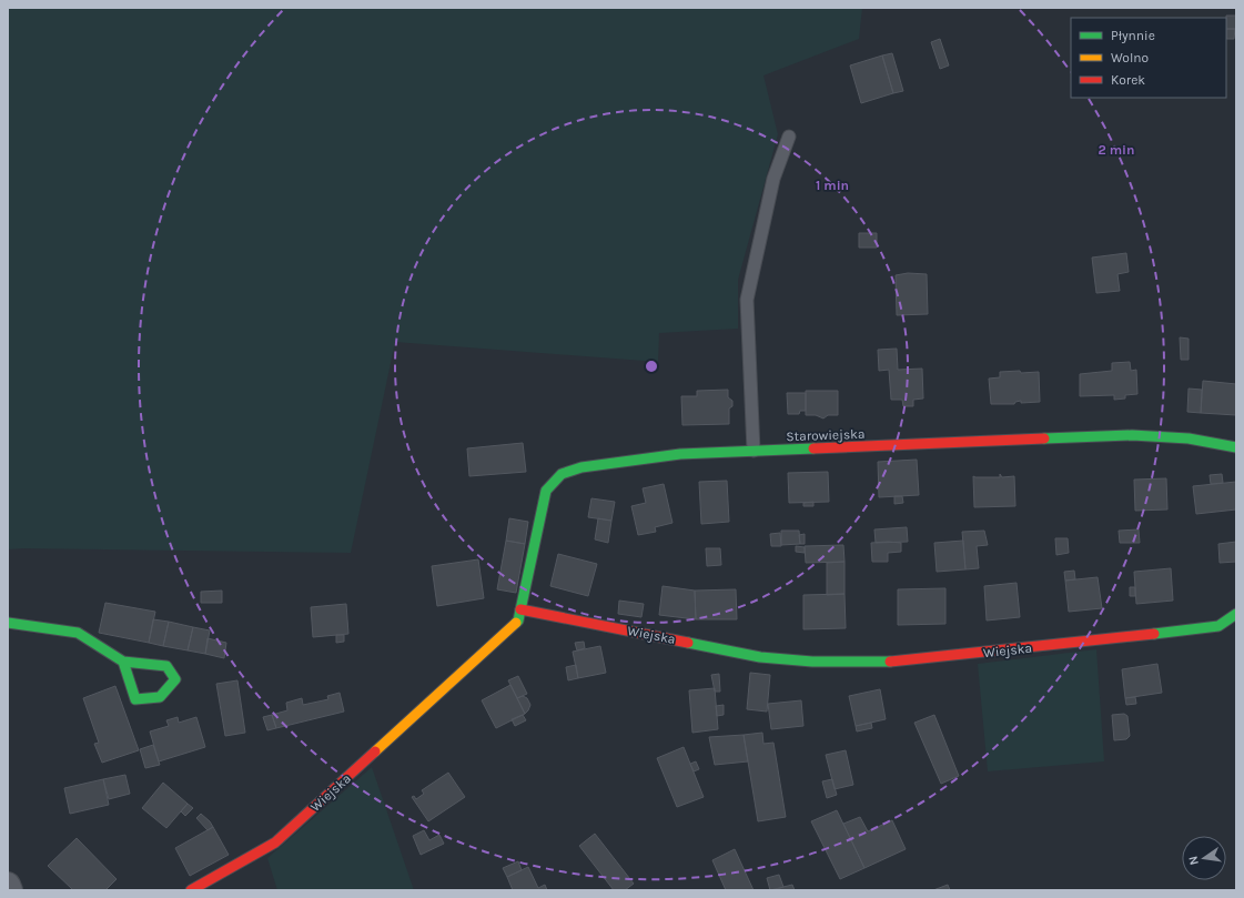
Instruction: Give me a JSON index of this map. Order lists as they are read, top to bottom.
{
  "streets": {
    "street": ["Starowiejska", "Wiejska"]
  },
  "crossings": [
    ["Starowiejska", "Wiejska"]
  ],
  "legend": ["Płynnie", "Wolno", "Korek"],
  "north": "left",
  "rings": ["2 min", "1 min"]
}
